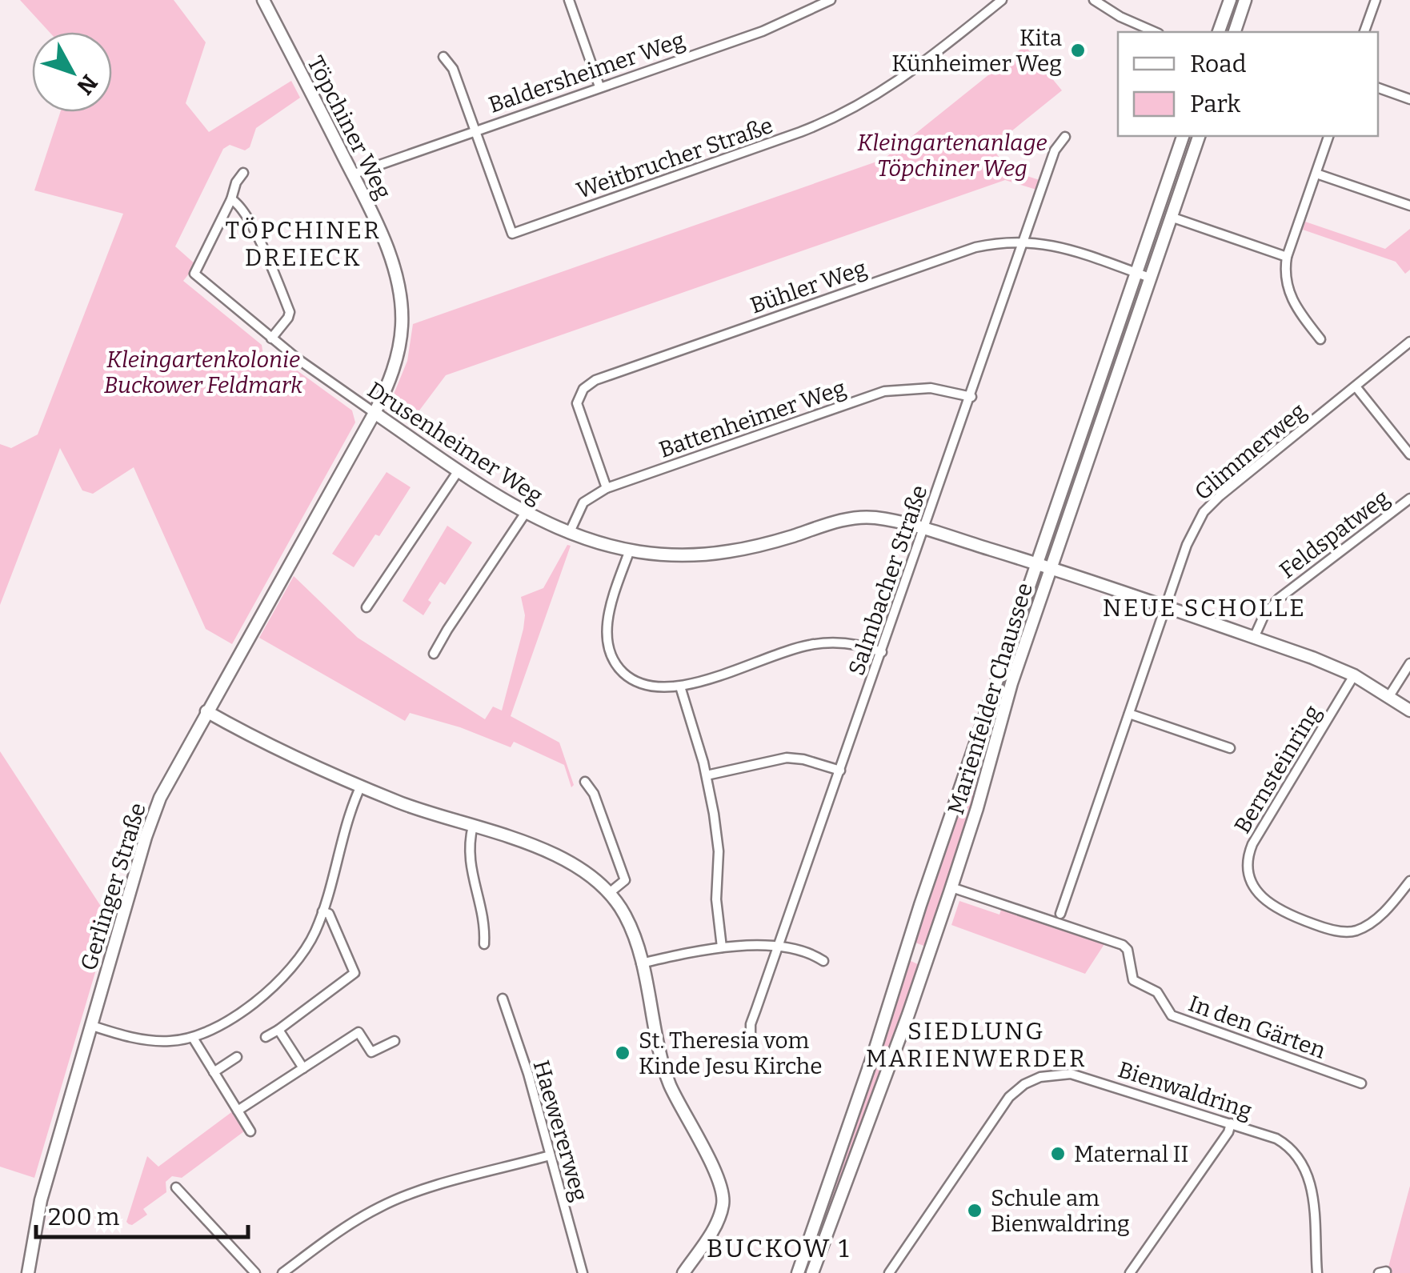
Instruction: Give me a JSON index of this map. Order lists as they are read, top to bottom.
{
  "streets": {
    "street": [
      "Baldersheimer Weg",
      "Töpchiner Weg",
      "Weitbrucher Straße",
      "Bühler Weg",
      "Battenheimer Weg",
      "Drusenheimer Weg",
      "Glimmerweg",
      "Feldspatweg",
      "Salmbacher Straße",
      "Marienfelder Chaussee",
      "Bernsteinring",
      "Gerlinger Straße",
      "In den Gärten",
      "Bienwaldring",
      "Haewererweg"
    ]
  },
  "crossings": [
    ["Baldersheimer Weg", "Töpchiner Weg"],
    ["Baldersheimer Weg", "Weitbrucher Straße"],
    ["Töpchiner Weg", "Drusenheimer Weg"],
    ["Töpchiner Weg", "Gerlinger Straße"],
    ["Bühler Weg", "Battenheimer Weg"],
    ["Bühler Weg", "Salmbacher Straße"],
    ["Bühler Weg", "Marienfelder Chaussee"],
    ["Battenheimer Weg", "Drusenheimer Weg"],
    ["Battenheimer Weg", "Salmbacher Straße"],
    ["Drusenheimer Weg", "Glimmerweg"],
    ["Drusenheimer Weg", "Feldspatweg"],
    ["Drusenheimer Weg", "Salmbacher Straße"],
    ["Drusenheimer Weg", "Marienfelder Chaussee"],
    ["Drusenheimer Weg", "Bernsteinring"],
    ["Drusenheimer Weg", "Gerlinger Straße"],
    ["Marienfelder Chaussee", "In den Gärten"]
  ],
  "districts": [
    "TÖPCHINER DREIECK",
    "NEUE SCHOLLE",
    "SIEDLUNG MARIENWERDER",
    "BUCKOW 1"
  ],
  "parks": ["Kleingartenanlage Töpchiner Weg", "Kleingartenkolonie Buckower Feldmark"],
  "places": [
    "Kita Künheimer Weg",
    "St. Theresia vom Kinde Jesu Kirche",
    "Maternal II",
    "Schule am Bienwaldring"
  ],
  "legend": ["Road", "Park"],
  "scale_bar": "200 m",
  "north": "bottom right"
}
